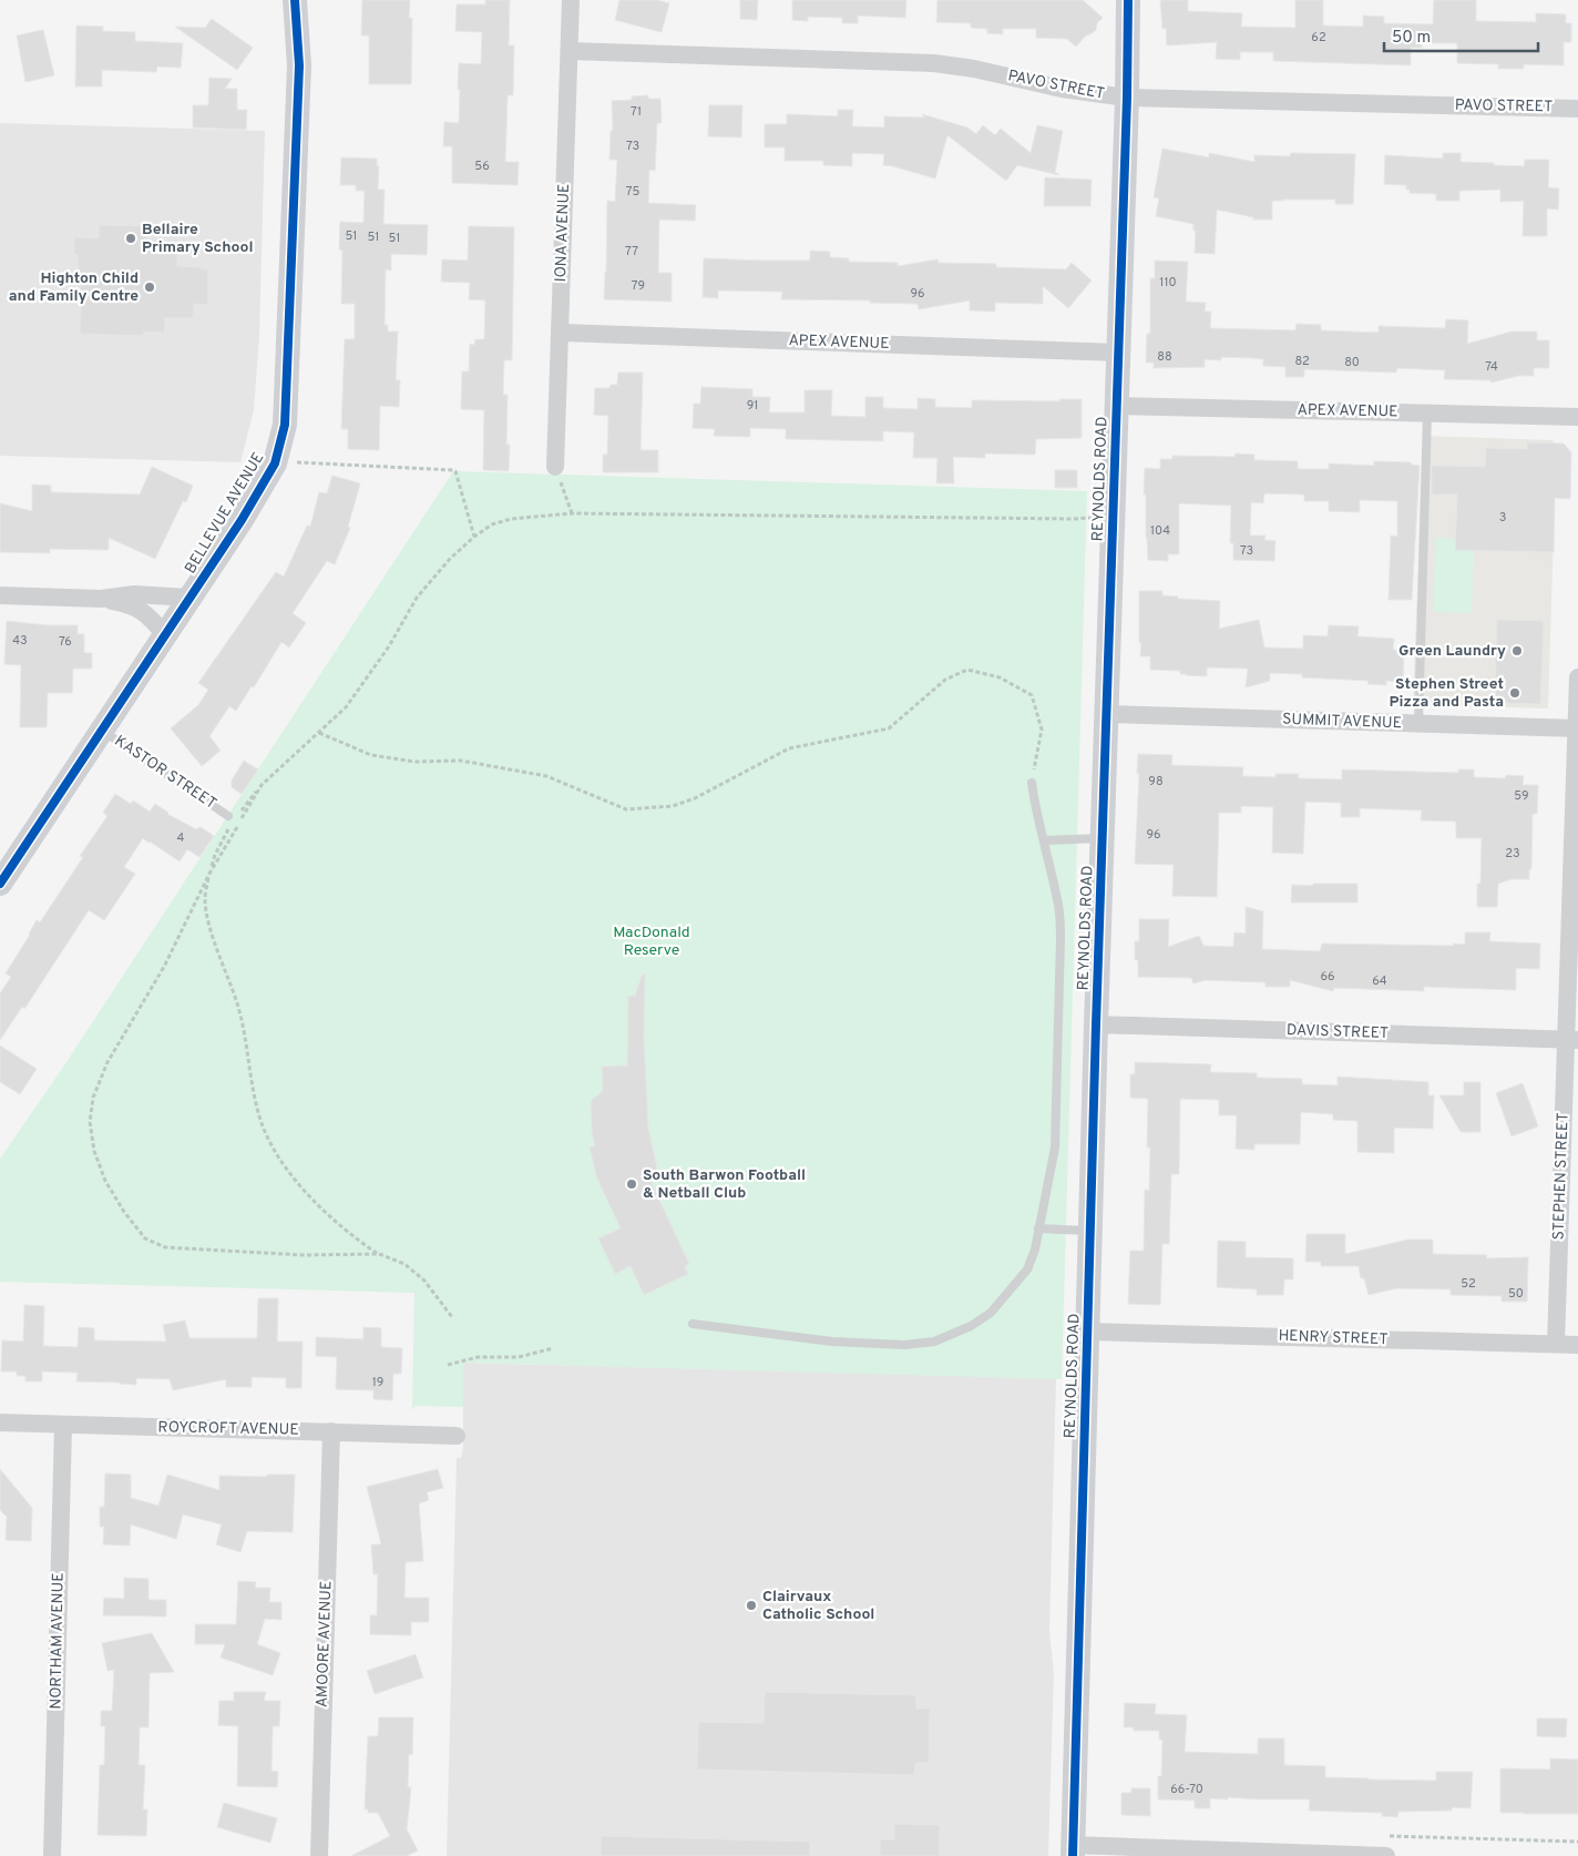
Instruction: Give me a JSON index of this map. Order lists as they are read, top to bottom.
{
  "streets": {
    "street": [
      "PAVO STREET",
      "IONA AVENUE",
      "APEX AVENUE",
      "REYNOLDS ROAD",
      "BELLEVUE AVENUE",
      "SUMMIT AVENUE",
      "DAVIS STREET",
      "STEPHEN STREET",
      "HENRY STREET",
      "ROYCROFT AVENUE",
      "NORTHAM AVENUE",
      "AMOORE AVENUE"
    ],
    "lane": ["KASTOR STREET"]
  },
  "crossings": [
    ["PAVO STREET", "IONA AVENUE"],
    ["PAVO STREET", "REYNOLDS ROAD"],
    ["IONA AVENUE", "APEX AVENUE"],
    ["APEX AVENUE", "REYNOLDS ROAD"],
    ["REYNOLDS ROAD", "SUMMIT AVENUE"],
    ["REYNOLDS ROAD", "DAVIS STREET"],
    ["REYNOLDS ROAD", "HENRY STREET"],
    ["BELLEVUE AVENUE", "KASTOR STREET"],
    ["SUMMIT AVENUE", "STEPHEN STREET"],
    ["DAVIS STREET", "STEPHEN STREET"],
    ["STEPHEN STREET", "HENRY STREET"],
    ["ROYCROFT AVENUE", "NORTHAM AVENUE"],
    ["ROYCROFT AVENUE", "AMOORE AVENUE"]
  ],
  "parks": ["MacDonald Reserve"],
  "places": [
    "Bellaire Primary School",
    "Highton Child and Family Centre",
    "Green Laundry",
    "Stephen Street Pizza and Pasta",
    "South Barwon Football & Netball Club",
    "Clairvaux Catholic School"
  ],
  "house_numbers": [
    "62",
    "71",
    "73",
    "56",
    "75",
    "51",
    "51",
    "51",
    "77",
    "110",
    "79",
    "96",
    "88",
    "82",
    "80",
    "74",
    "91",
    "3",
    "104",
    "73",
    "43",
    "76",
    "98",
    "59",
    "96",
    "4",
    "23",
    "66",
    "64",
    "52",
    "50",
    "19",
    "66-70"
  ],
  "scale_bar": "50 m"
}
